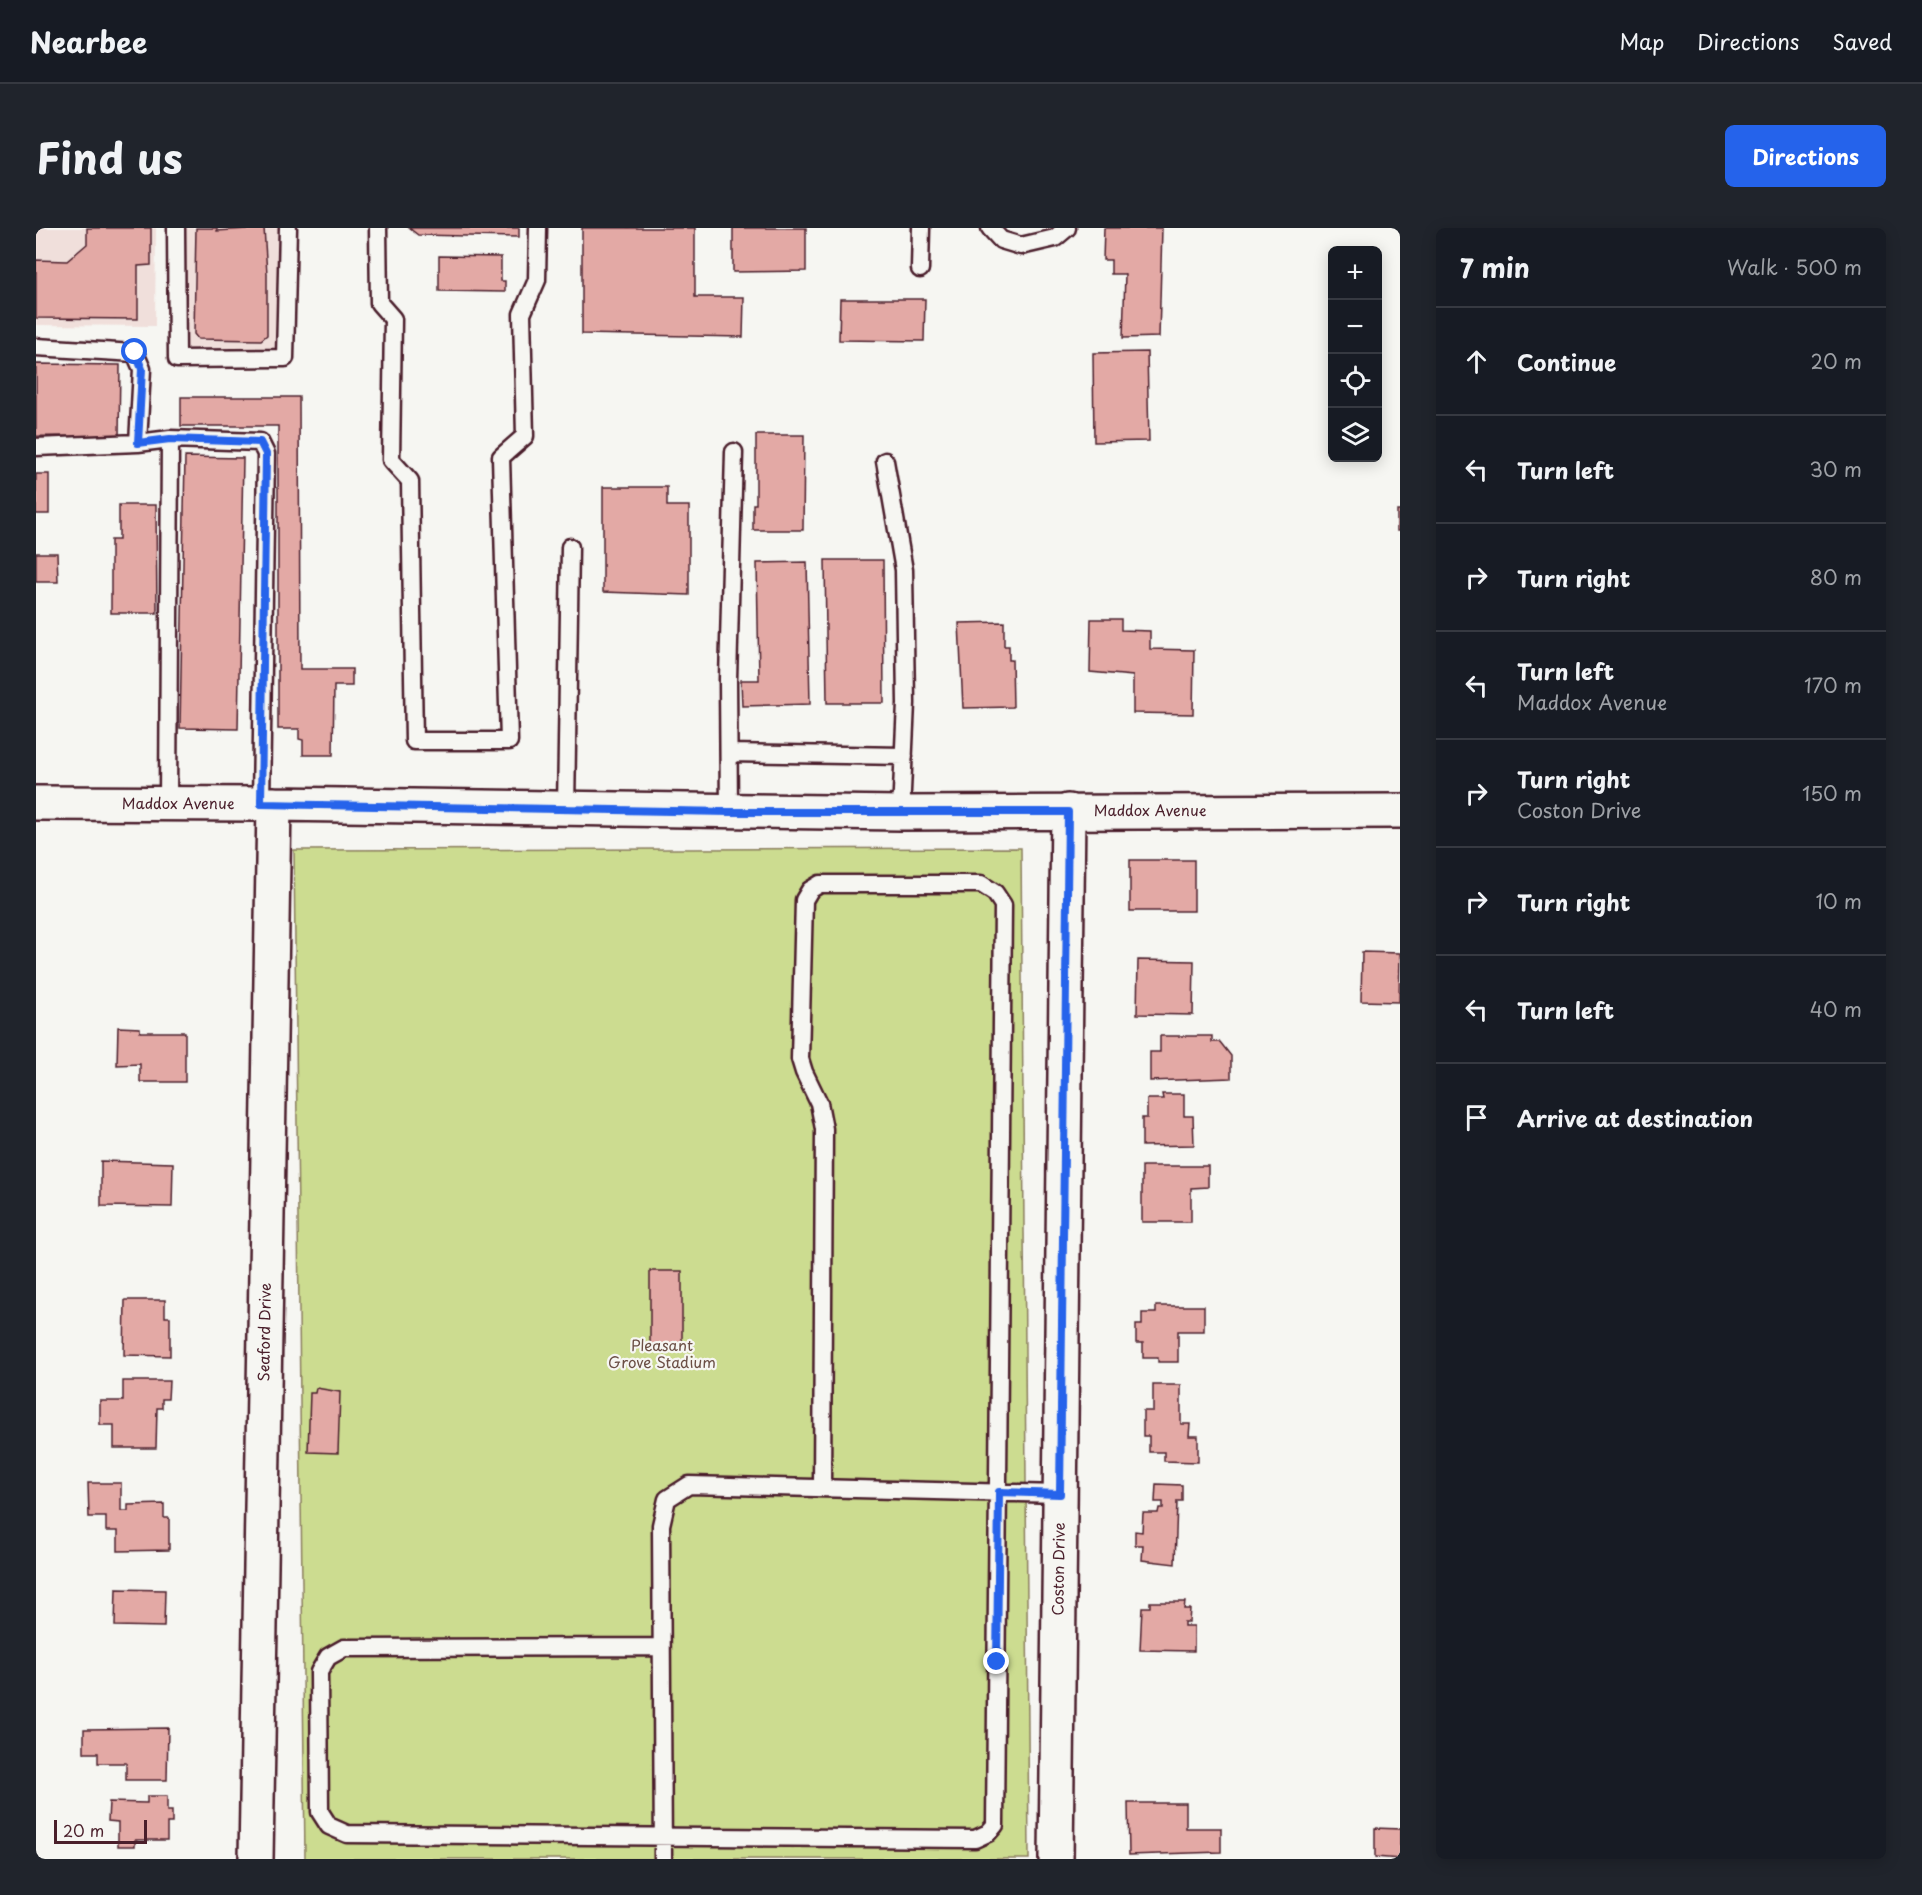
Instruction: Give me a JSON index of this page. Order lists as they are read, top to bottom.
{
  "streets": {
    "street": ["Maddox Avenue", "Seaford Drive", "Coston Drive"]
  },
  "crossings": [
    ["Maddox Avenue", "Seaford Drive"],
    ["Maddox Avenue", "Coston Drive"]
  ],
  "parks": ["Pleasant Grove Stadium"],
  "scale_bar": "20 m",
  "page": {
    "header": "Nearbee",
    "nav": ["Map", "Directions", "Saved"],
    "title": "Find us",
    "buttons": "Directions",
    "heading": ["7 min", "Walk · 500 m"],
    "map_buttons": ["+", "−"],
    "list": [
      ["Continue", "20 m"],
      ["Turn left", "30 m"],
      ["Turn right", "80 m"],
      ["Turn left", "Maddox Avenue", "170 m"],
      ["Turn right", "Coston Drive", "150 m"],
      ["Turn right", "10 m"],
      ["Turn left", "40 m"],
      "Arrive at destination"
    ],
    "scale": "20 m"
  }
}
